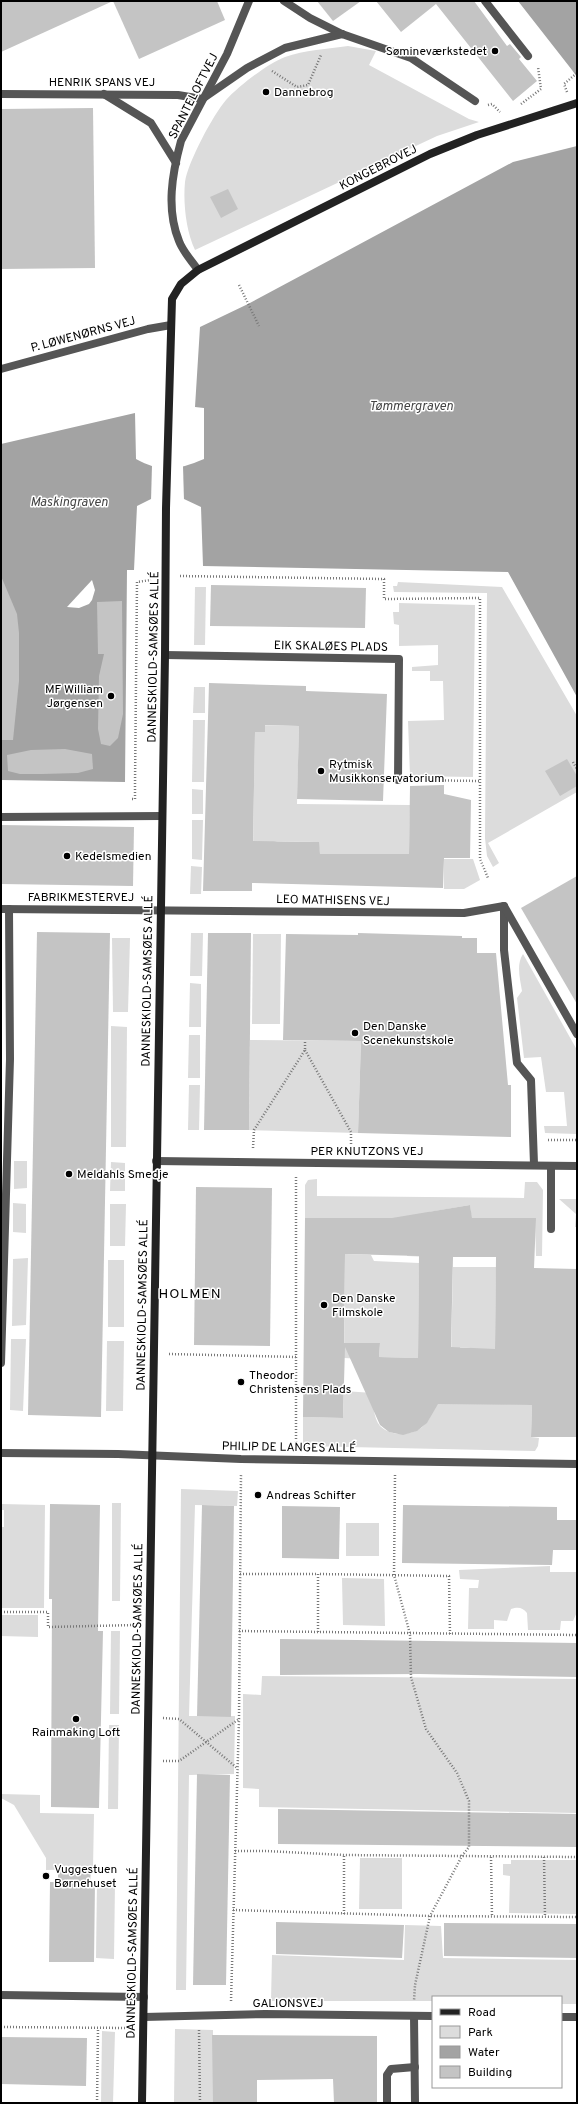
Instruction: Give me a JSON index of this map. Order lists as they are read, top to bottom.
{
  "streets": {
    "street": [
      "HENRIK SPANS VEJ",
      "SPANTELOFTVEJ",
      "KONGEBROVEJ",
      "P. LØWENØRNS VEJ",
      "EIK SKALØES PLADS",
      "DANNESKIOLD-SAMSØES ALLÉ",
      "FABRIKMESTERVEJ",
      "LEO MATHISENS VEJ",
      "PER KNUTZONS VEJ",
      "PHILIP DE LANGES ALLÉ",
      "GALIONSVEJ"
    ]
  },
  "crossings": [
    ["HENRIK SPANS VEJ", "SPANTELOFTVEJ"],
    ["SPANTELOFTVEJ", "KONGEBROVEJ"],
    ["P. LØWENØRNS VEJ", "DANNESKIOLD-SAMSØES ALLÉ"],
    ["EIK SKALØES PLADS", "DANNESKIOLD-SAMSØES ALLÉ"],
    ["DANNESKIOLD-SAMSØES ALLÉ", "FABRIKMESTERVEJ"],
    ["DANNESKIOLD-SAMSØES ALLÉ", "LEO MATHISENS VEJ"],
    ["DANNESKIOLD-SAMSØES ALLÉ", "PER KNUTZONS VEJ"],
    ["DANNESKIOLD-SAMSØES ALLÉ", "PHILIP DE LANGES ALLÉ"],
    ["DANNESKIOLD-SAMSØES ALLÉ", "GALIONSVEJ"],
    ["FABRIKMESTERVEJ", "LEO MATHISENS VEJ"]
  ],
  "districts": ["HOLMEN"],
  "water": ["Tømmergraven", "Maskingraven"],
  "places": [
    "Sømineværkstedet",
    "Dannebrog",
    "MF William Jørgensen",
    "Rytmisk Musikkonservatorium",
    "Kedelsmedien",
    "Den Danske Scenekunstskole",
    "Meldahls Smedje",
    "Den Danske Filmskole",
    "Theodor Christensens Plads",
    "Andreas Schifter",
    "Rainmaking Loft",
    "Vuggestuen Børnehuset"
  ],
  "legend": [
    "Road",
    "Park",
    "Water",
    "Building"
  ]
}
